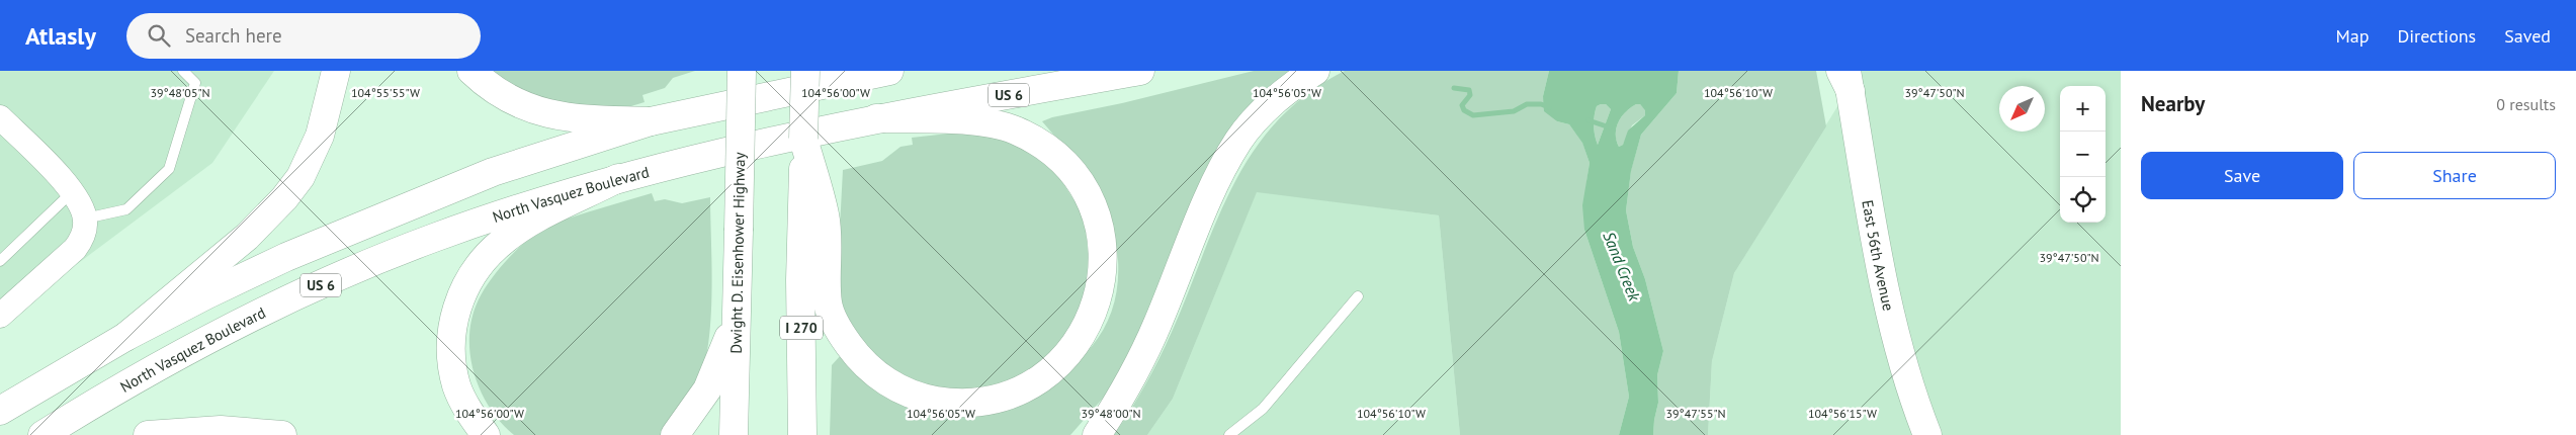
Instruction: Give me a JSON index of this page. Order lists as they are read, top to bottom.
{
  "streets": {
    "main road": [
      "US 6",
      "North Vasquez Boulevard",
      "Dwight D. Eisenhower Highway",
      "East 56th Avenue",
      "I 270"
    ]
  },
  "water": ["Sand Creek"],
  "north": "bottom left",
  "page": {
    "header": "Atlasly",
    "search": "Search here",
    "nav": ["Map", "Directions", "Saved"],
    "heading": ["Nearby", "0 results"],
    "map_buttons": ["+", "−"],
    "buttons": ["Save", "Share"]
  },
  "coordinates": [
    "39°47'50\"N",
    "39°48'05\"N",
    "104°55'55\"W",
    "104°56'00\"W",
    "104°56'05\"W",
    "104°56'10\"W",
    "39°48'00\"N",
    "39°47'55\"N",
    "104°56'15\"W"
  ]
}
